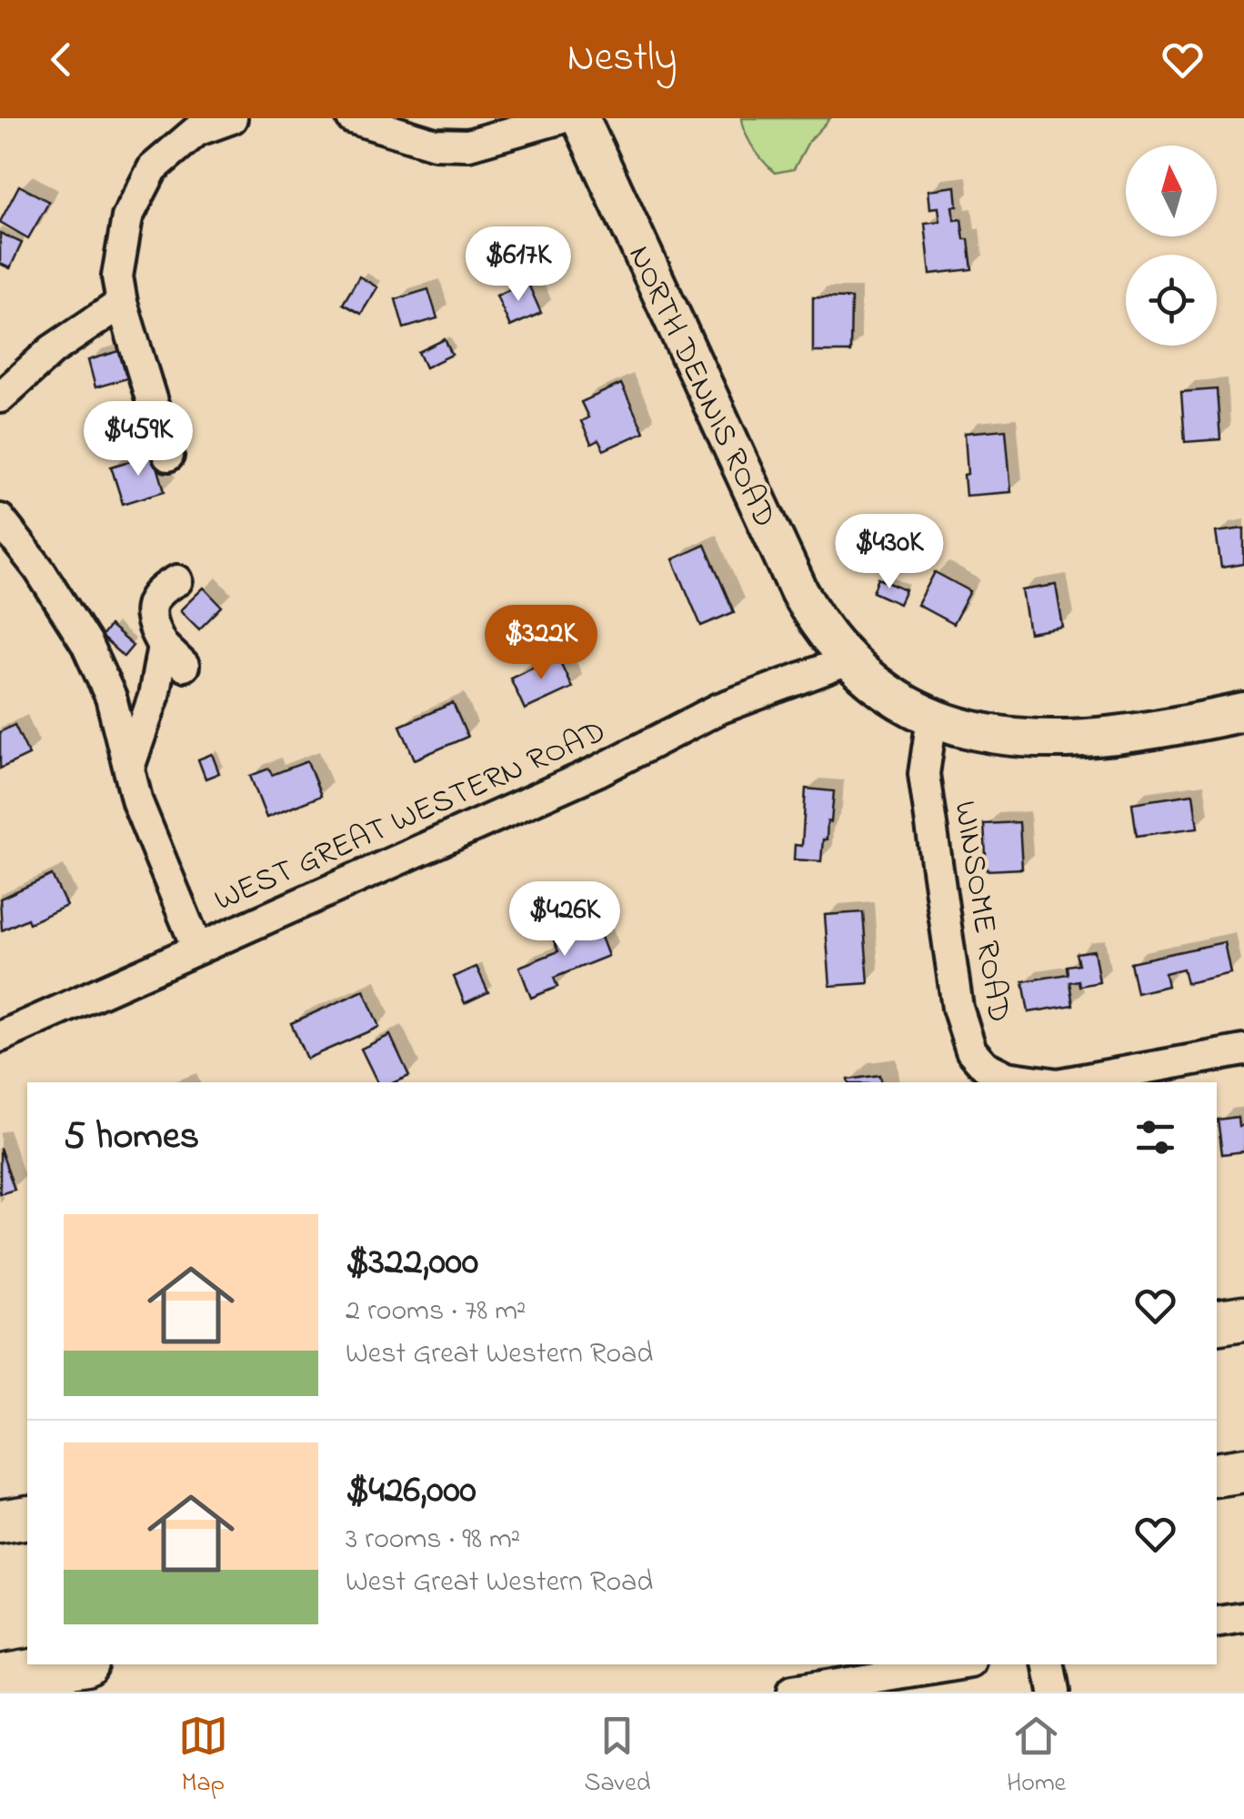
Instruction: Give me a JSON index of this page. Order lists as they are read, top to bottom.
{
  "streets": {
    "main road": ["NORTH DENNIS ROAD"],
    "street": ["WEST GREAT WESTERN ROAD", "WINSOME ROAD"]
  },
  "crossings": [
    ["NORTH DENNIS ROAD", "WEST GREAT WESTERN ROAD"],
    ["NORTH DENNIS ROAD", "WINSOME ROAD"]
  ],
  "north": "top",
  "page": {
    "header": "Nestly",
    "price": [
      "$617K",
      "$459K",
      "$430K",
      "$322K",
      "$426K"
    ],
    "heading": "5 homes",
    "list": [
      {
        "name": "$322,000",
        "note": "2 rooms · 78 m² · West Great Western Road"
      },
      {
        "name": "$426,000",
        "note": "3 rooms · 98 m² · West Great Western Road"
      }
    ],
    "tabs": ["Map", "Saved", "Home"]
  }
}
